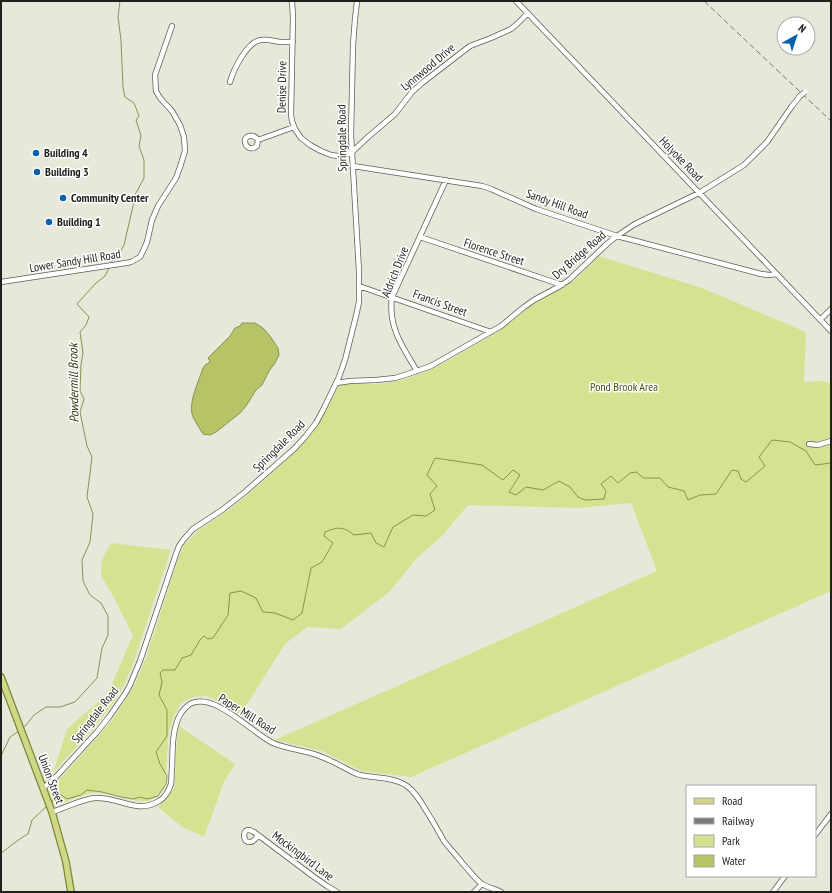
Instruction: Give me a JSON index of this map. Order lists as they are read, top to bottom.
{
  "streets": {
    "main road": ["Union Street"],
    "street": [
      "Lynnwood Drive",
      "Denise Drive",
      "Springdale Road",
      "Holyoke Road",
      "Sandy Hill Road",
      "Florence Street",
      "Dry Bridge Road",
      "Lower Sandy Hill Road",
      "Aldrich Drive",
      "Francis Street",
      "Paper Mill Road",
      "Mockingbird Lane"
    ]
  },
  "crossings": [
    ["Lynnwood Drive", "Denise Drive"],
    ["Lynnwood Drive", "Springdale Road"],
    ["Lynnwood Drive", "Holyoke Road"],
    ["Denise Drive", "Springdale Road"],
    ["Springdale Road", "Sandy Hill Road"],
    ["Springdale Road", "Dry Bridge Road"],
    ["Springdale Road", "Francis Street"],
    ["Springdale Road", "Union Street"],
    ["Holyoke Road", "Sandy Hill Road"],
    ["Holyoke Road", "Dry Bridge Road"],
    ["Sandy Hill Road", "Dry Bridge Road"],
    ["Sandy Hill Road", "Aldrich Drive"],
    ["Florence Street", "Dry Bridge Road"],
    ["Florence Street", "Aldrich Drive"],
    ["Dry Bridge Road", "Aldrich Drive"],
    ["Dry Bridge Road", "Francis Street"],
    ["Aldrich Drive", "Francis Street"],
    ["Paper Mill Road", "Union Street"]
  ],
  "water": ["Powdermill Brook"],
  "parks": ["Pond Brook Area"],
  "places": [
    "Building 4",
    "Building 3",
    "Community Center",
    "Building 1"
  ],
  "legend": [
    "Road",
    "Railway",
    "Park",
    "Water"
  ],
  "north": "top right"
}
